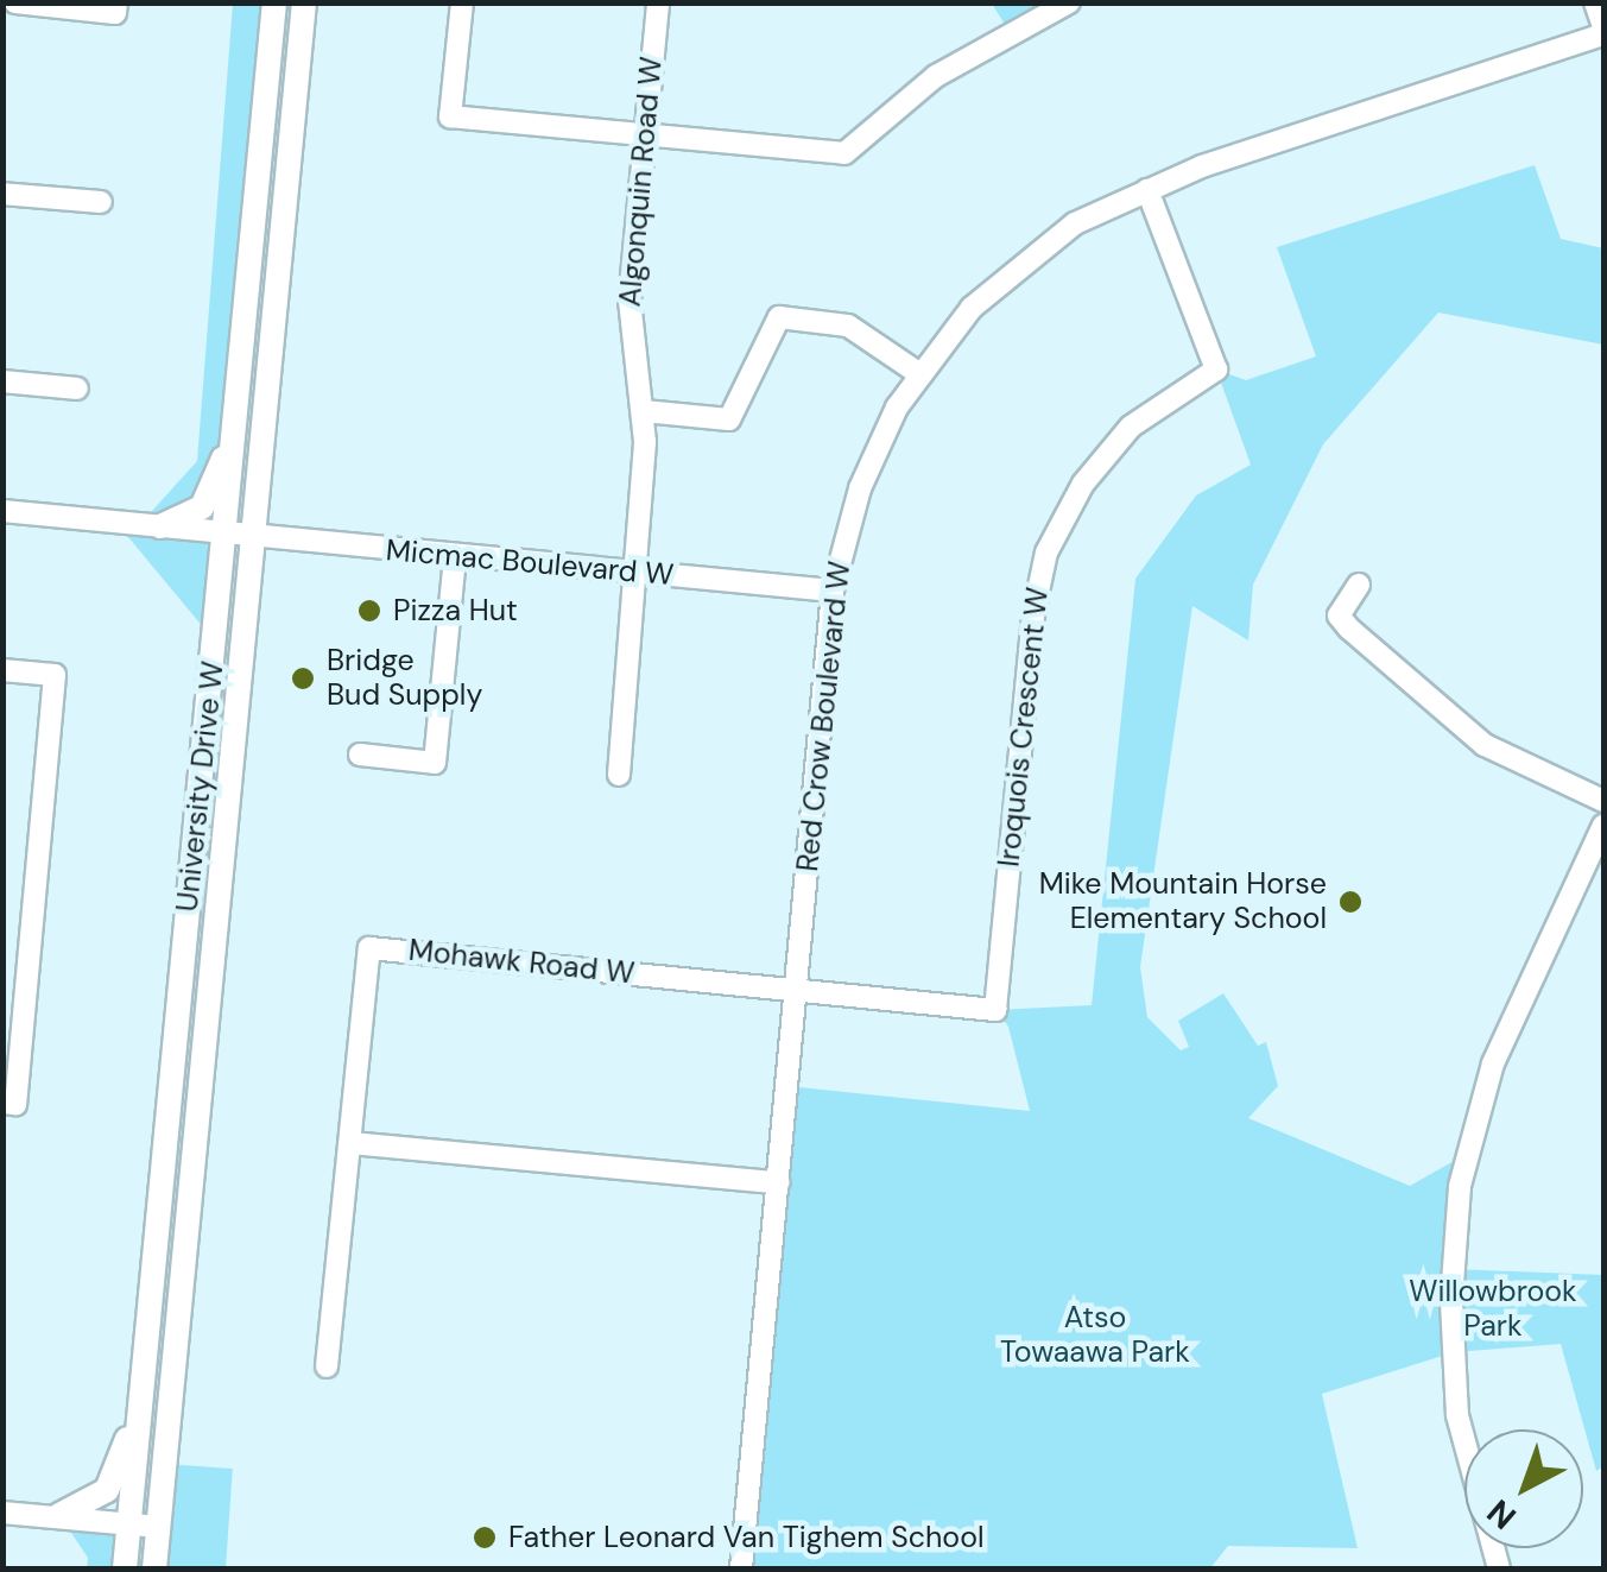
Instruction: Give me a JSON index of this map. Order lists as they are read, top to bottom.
{
  "streets": {
    "main road": ["University Drive W"],
    "street": [
      "Algonquin Road W",
      "Micmac Boulevard W",
      "Red Crow Boulevard W",
      "Iroquois Crescent W",
      "Mohawk Road W"
    ]
  },
  "crossings": [
    ["Algonquin Road W", "Micmac Boulevard W"],
    ["Micmac Boulevard W", "Red Crow Boulevard W"],
    ["Micmac Boulevard W", "University Drive W"],
    ["Red Crow Boulevard W", "Iroquois Crescent W"],
    ["Red Crow Boulevard W", "Mohawk Road W"],
    ["Iroquois Crescent W", "Mohawk Road W"]
  ],
  "parks": ["Willowbrook Park", "Atso Towaawa Park"],
  "places": [
    "Pizza Hut",
    "Bridge Bud Supply",
    "Mike Mountain Horse Elementary School",
    "Father Leonard Van Tighem School"
  ],
  "north": "bottom left"
}
